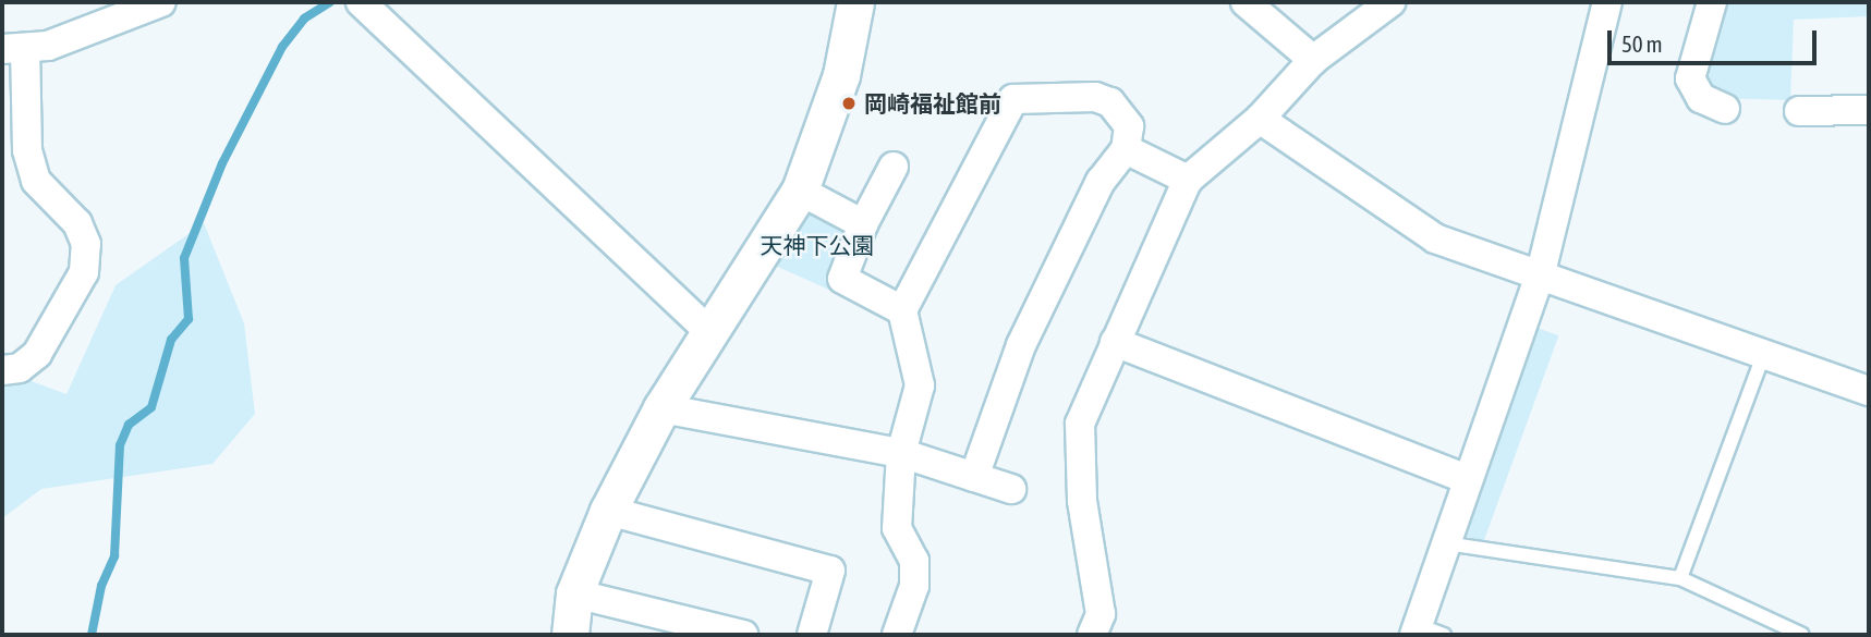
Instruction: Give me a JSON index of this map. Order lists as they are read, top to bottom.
{
  "parks": ["天神下公園"],
  "places": ["岡崎福祉館前"],
  "scale_bar": "50 m"
}
